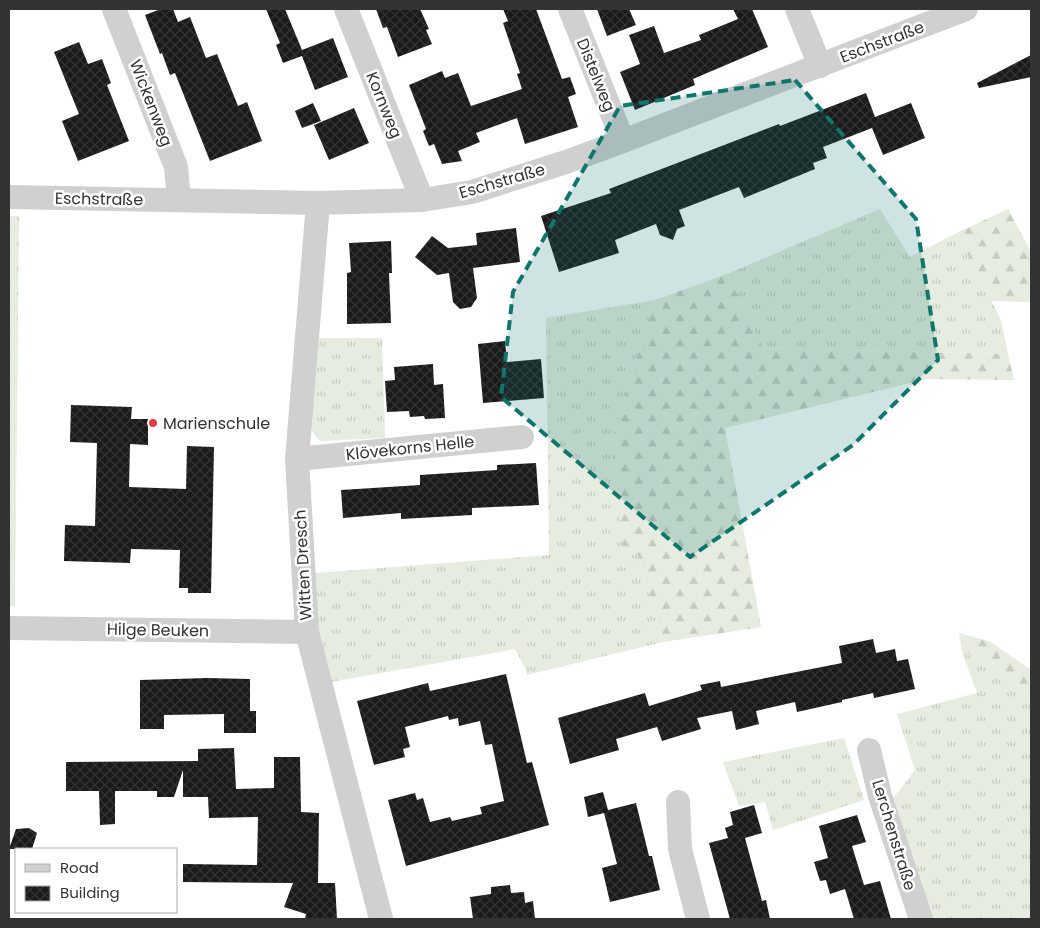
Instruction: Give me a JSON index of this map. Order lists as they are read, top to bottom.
{
  "streets": {
    "street": [
      "Eschstraße",
      "Distelweg",
      "Wickenweg",
      "Kornweg",
      "Klövekorns Helle",
      "Witten Dresch",
      "Hilge Beuken",
      "Lerchenstraße"
    ]
  },
  "crossings": [
    ["Eschstraße", "Distelweg"],
    ["Eschstraße", "Wickenweg"],
    ["Eschstraße", "Kornweg"],
    ["Eschstraße", "Witten Dresch"],
    ["Klövekorns Helle", "Witten Dresch"],
    ["Witten Dresch", "Hilge Beuken"]
  ],
  "places": ["Marienschule"],
  "legend": ["Road", "Building"]
}
